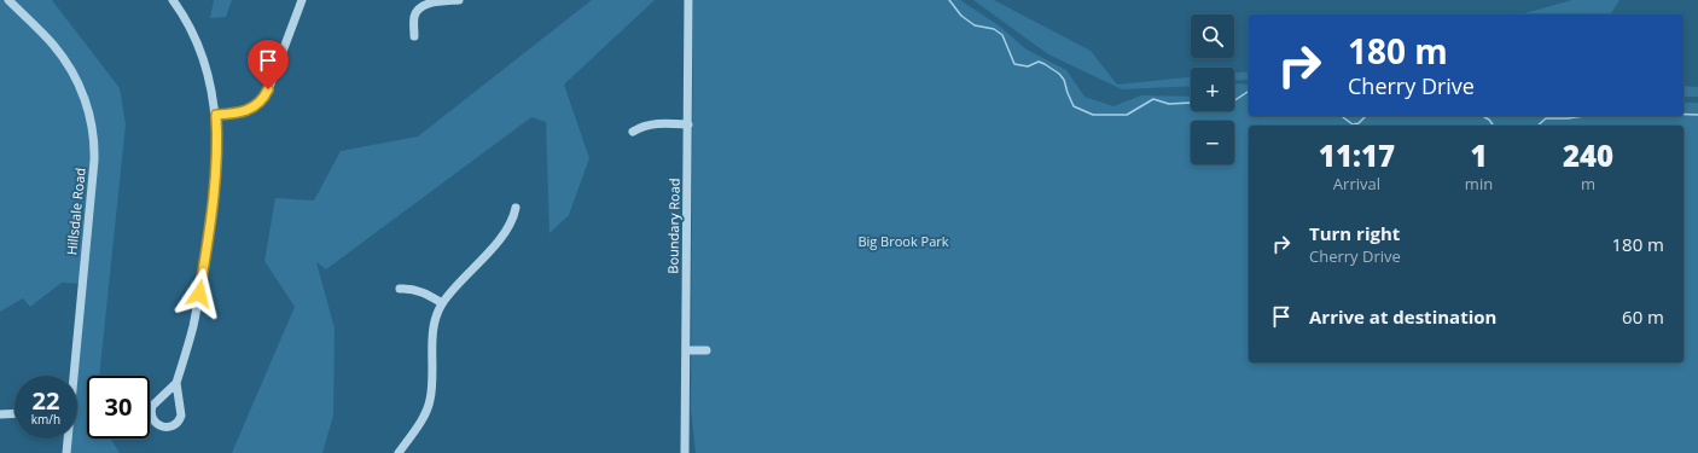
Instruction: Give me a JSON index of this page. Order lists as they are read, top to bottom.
{
  "streets": {
    "street": ["Hillsdale Road", "Boundary Road"]
  },
  "parks": ["Big Brook Park"],
  "page": {
    "map_buttons": ["+", "−"],
    "turn": ["180 m", "Cherry Drive"],
    "eta": [
      "11:17",
      "Arrival",
      "1",
      "min",
      "240",
      "m"
    ],
    "list": [
      {
        "name": "Turn right",
        "note": "Cherry Drive",
        "value": "180 m"
      },
      {
        "name": "Arrive at destination",
        "value": "60 m"
      }
    ],
    "speed": "22 km/h",
    "limit": "30"
  }
}
